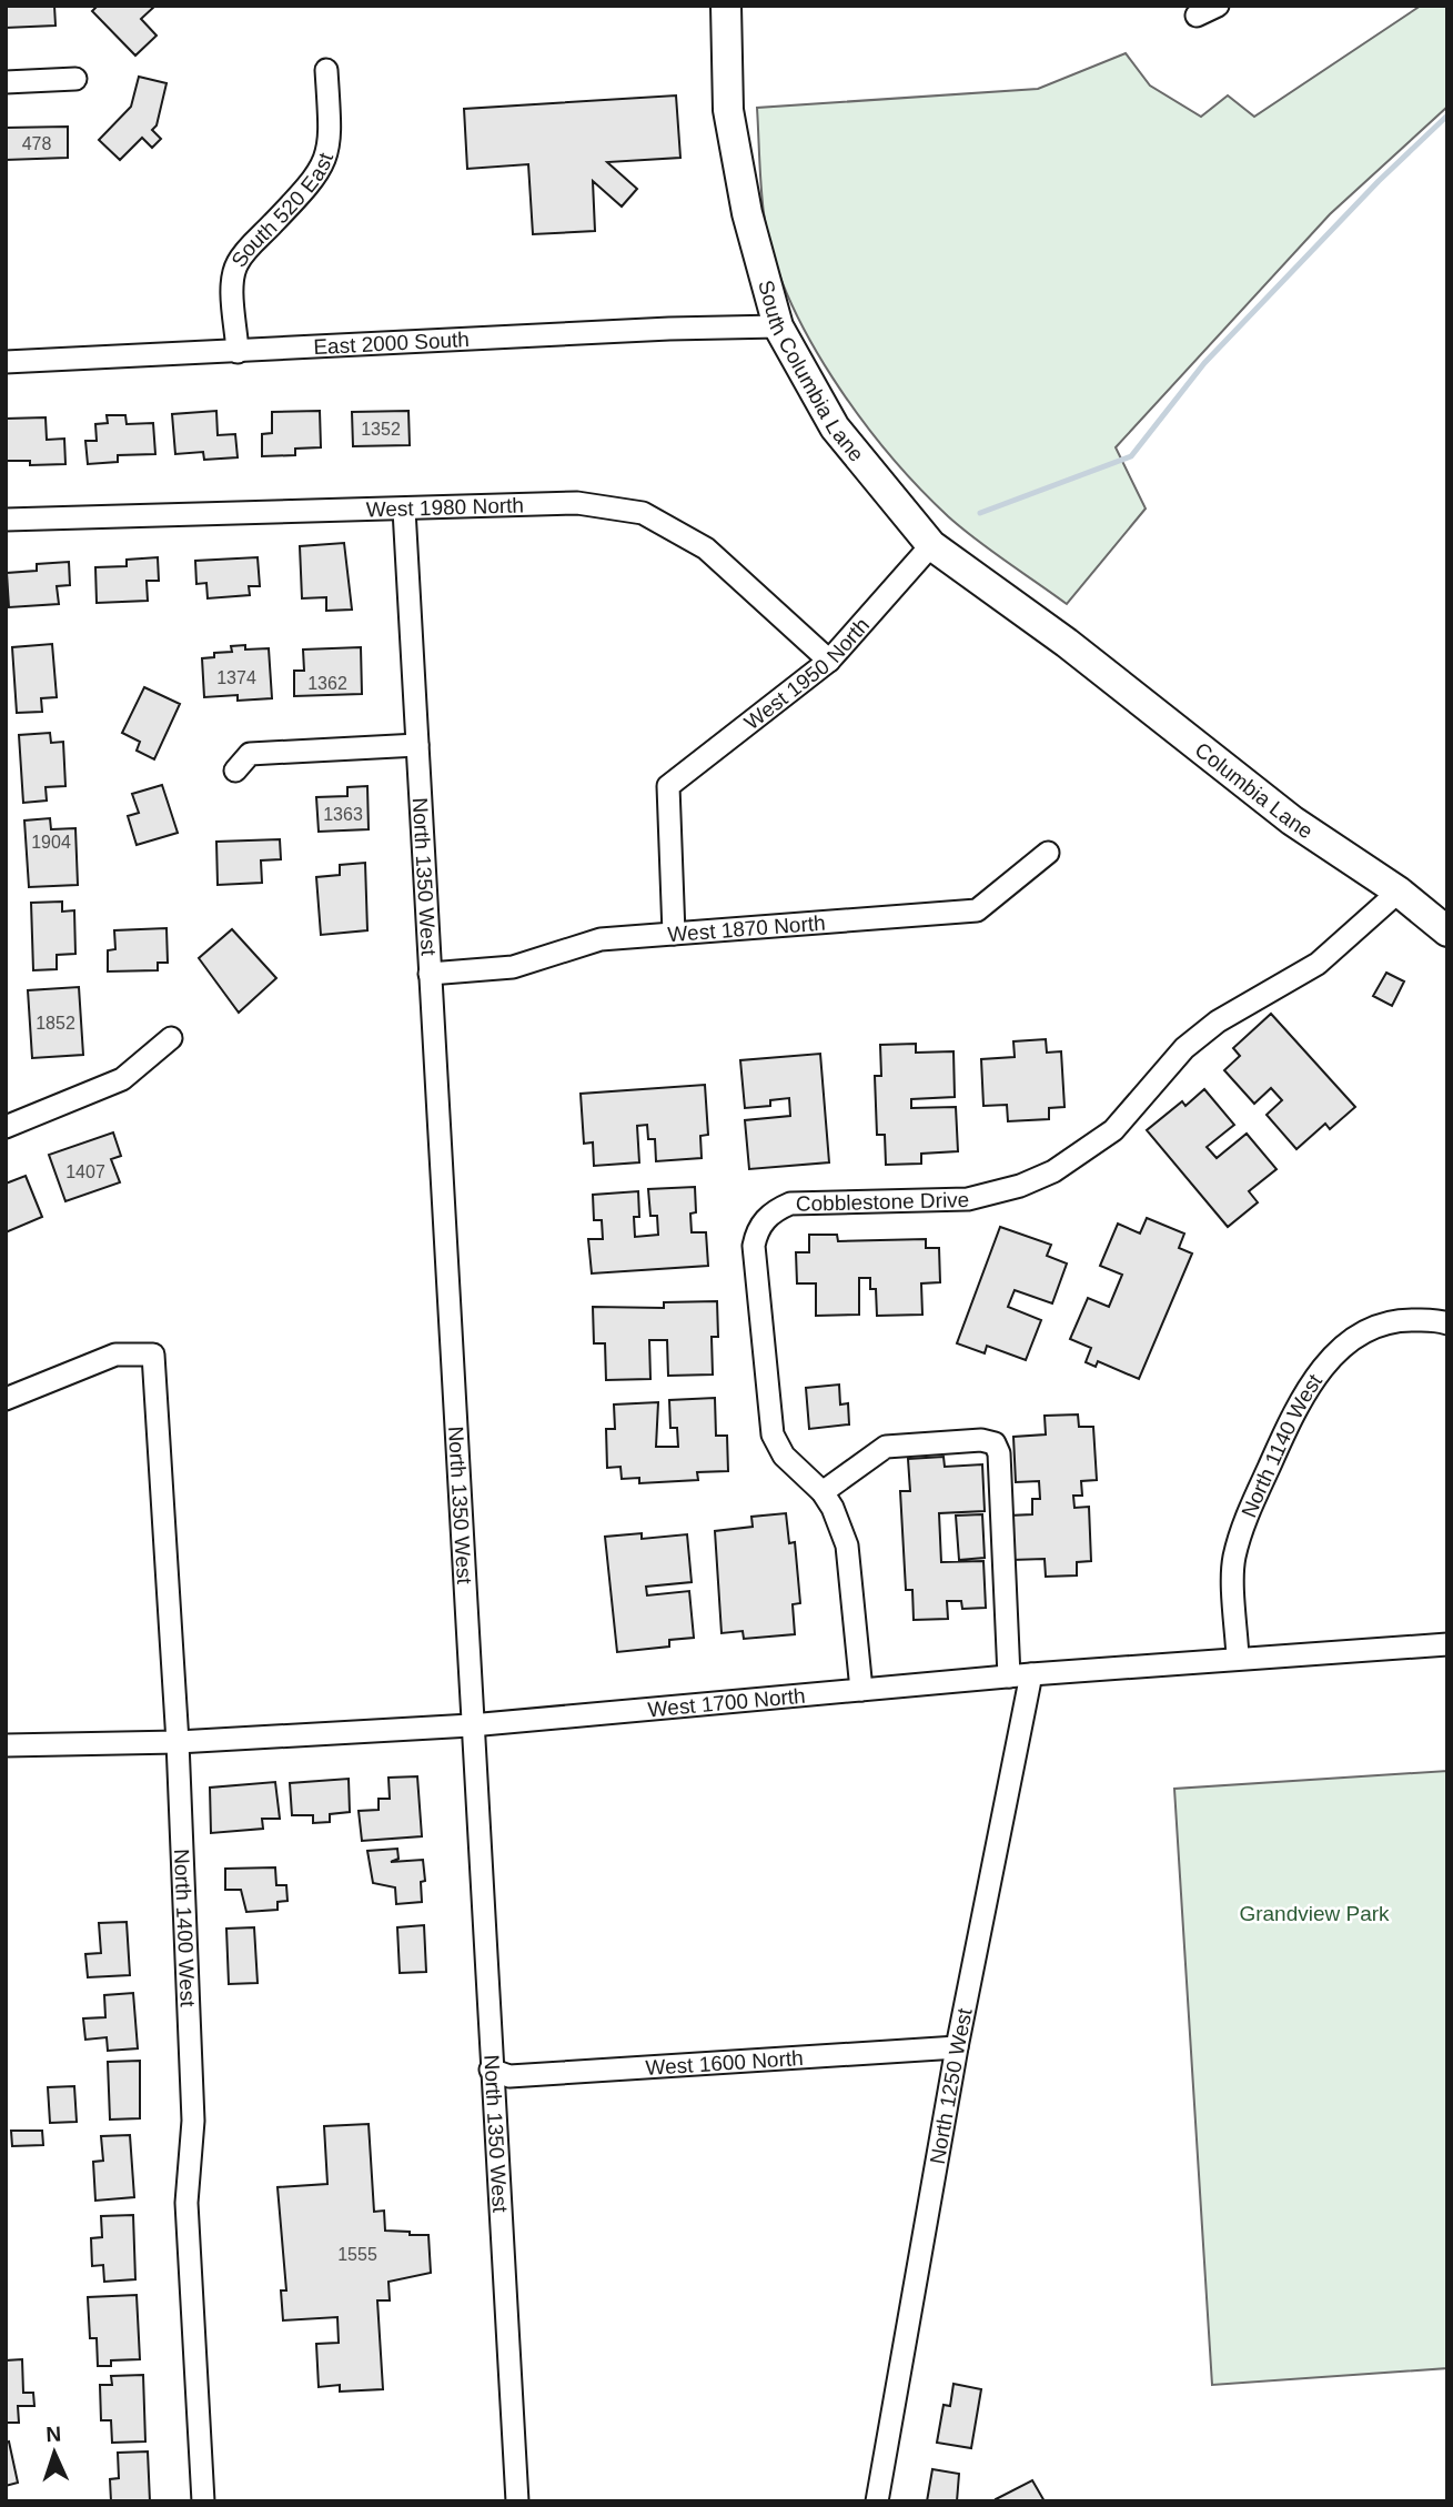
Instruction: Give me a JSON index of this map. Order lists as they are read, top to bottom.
{
  "streets": {
    "main road": ["South Columbia Lane", "Columbia Lane"],
    "street": [
      "South 520 East",
      "East 2000 South",
      "West 1980 North",
      "West 1950 North",
      "North 1350 West",
      "West 1870 North",
      "Cobblestone Drive",
      "North 1140 West",
      "West 1700 North",
      "North 1400 West",
      "West 1600 North",
      "North 1250 West"
    ]
  },
  "crossings": [
    ["South 520 East", "East 2000 South"],
    ["East 2000 South", "South Columbia Lane"],
    ["South Columbia Lane", "West 1950 North"],
    ["South Columbia Lane", "Columbia Lane"],
    ["West 1980 North", "West 1950 North"],
    ["West 1980 North", "North 1350 West"],
    ["West 1950 North", "West 1870 North"],
    ["Columbia Lane", "Cobblestone Drive"],
    ["North 1350 West", "West 1870 North"],
    ["North 1350 West", "West 1700 North"],
    ["North 1350 West", "West 1600 North"],
    ["Cobblestone Drive", "West 1700 North"],
    ["Cobblestone Drive", "North 1250 West"],
    ["North 1140 West", "West 1700 North"],
    ["West 1700 North", "North 1400 West"],
    ["West 1700 North", "North 1250 West"],
    ["West 1600 North", "North 1250 West"]
  ],
  "parks": ["Grandview Park"],
  "house_numbers": [
    "478",
    "1352",
    "1374",
    "1362",
    "1363",
    "1904",
    "1852",
    "1407",
    "1555"
  ],
  "north": "top"
}
